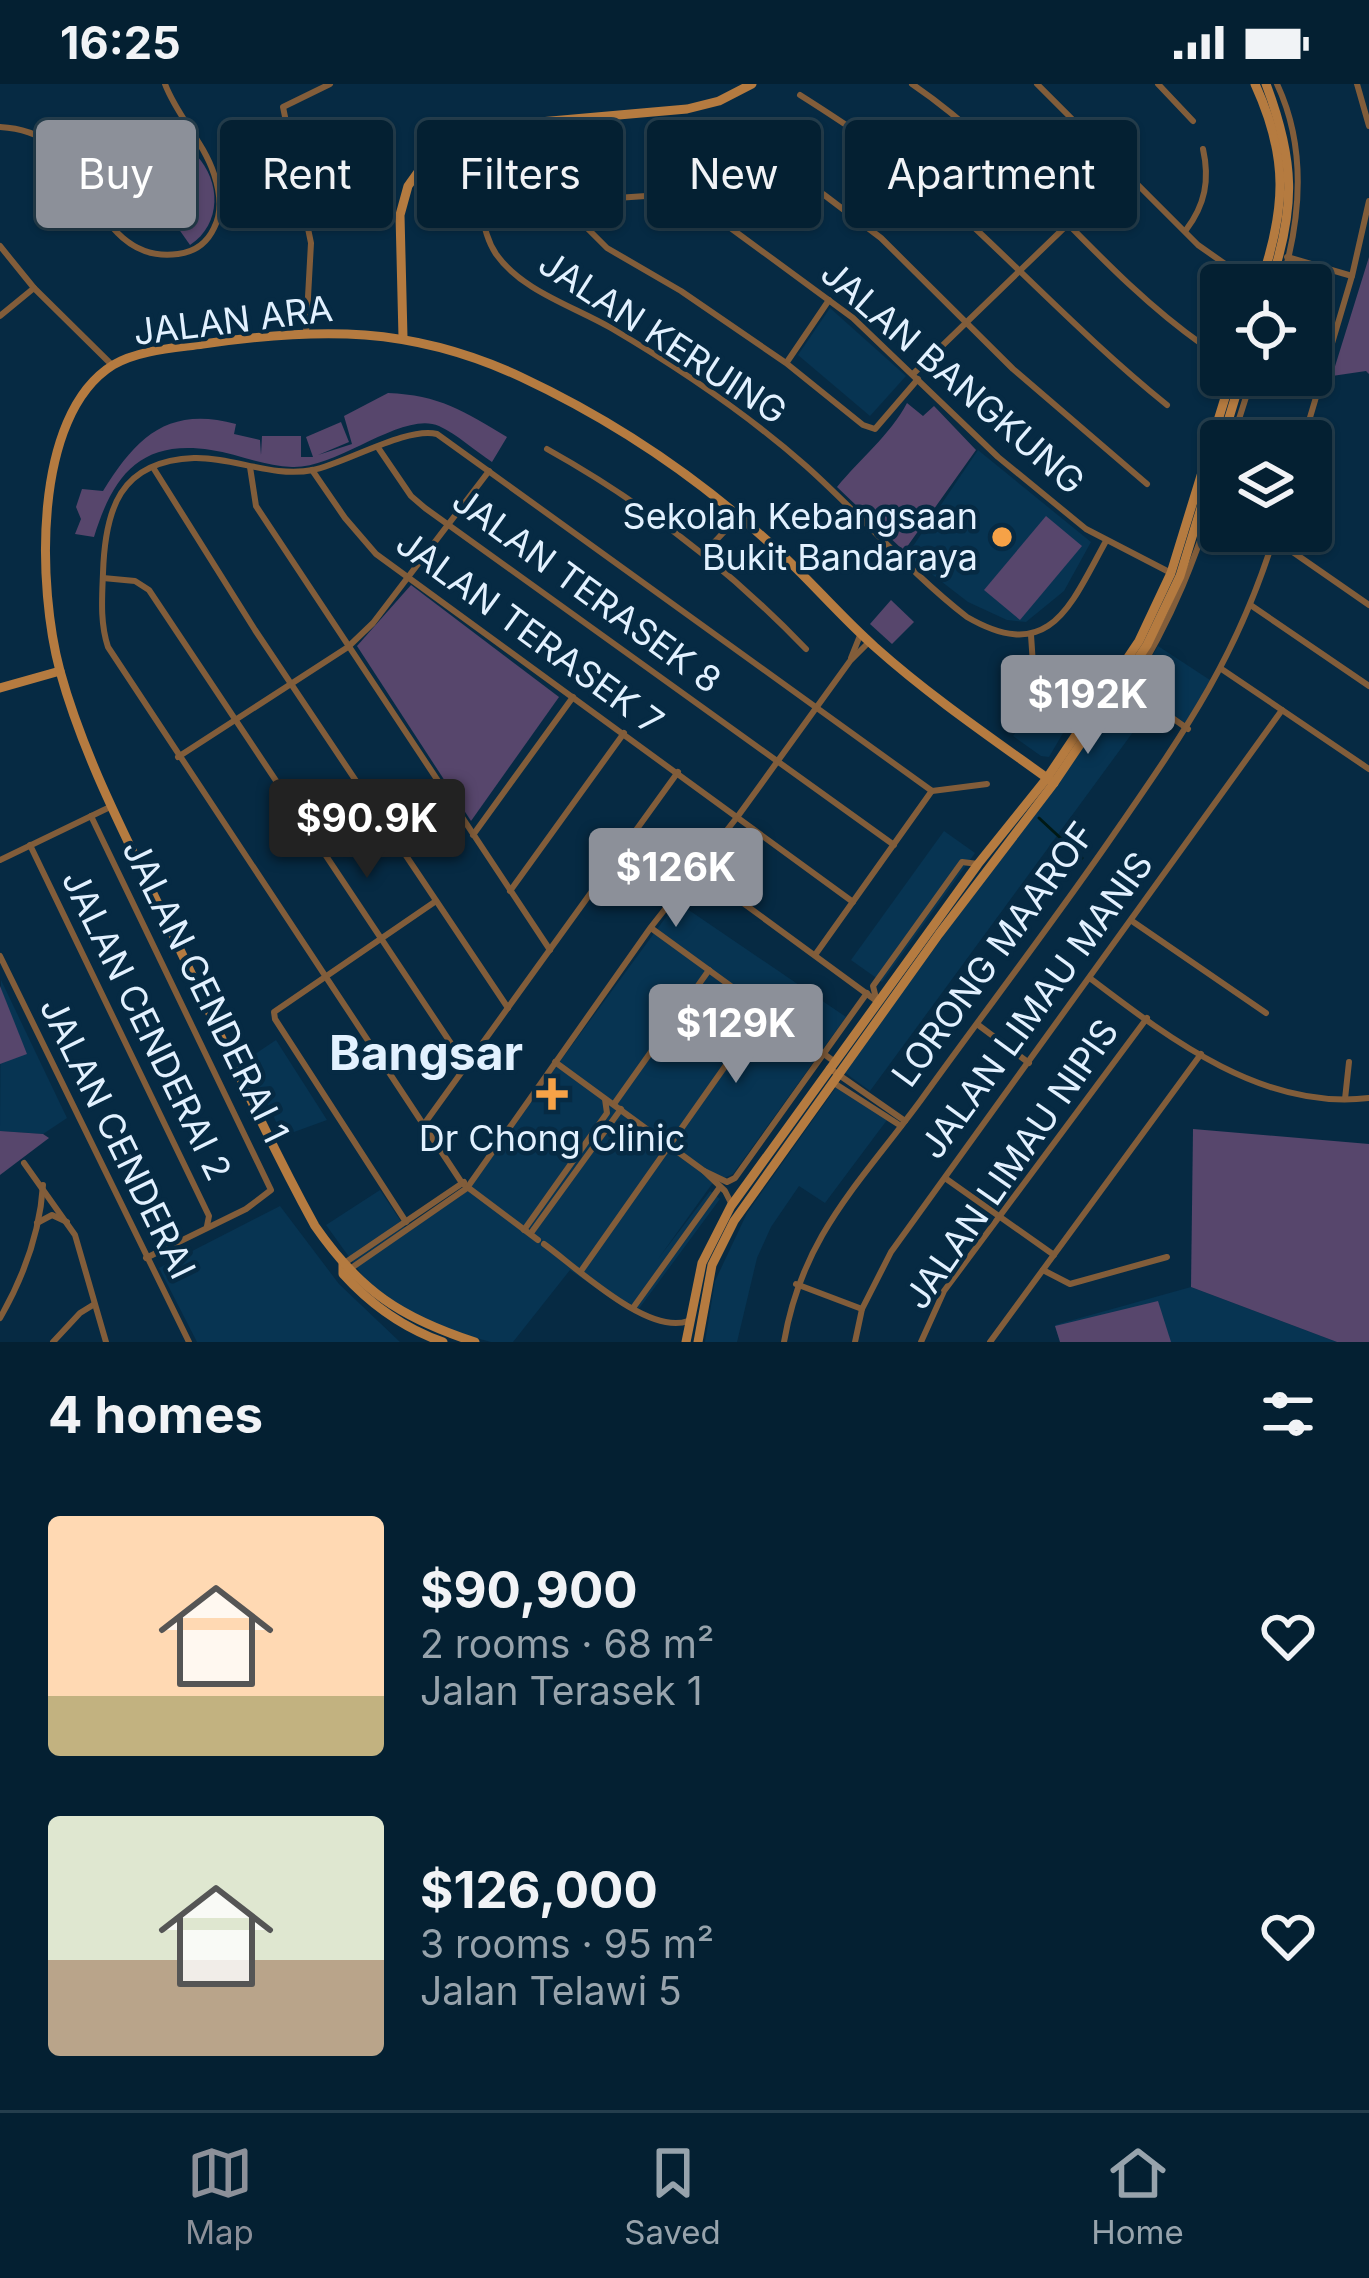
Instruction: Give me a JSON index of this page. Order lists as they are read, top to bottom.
{
  "streets": {
    "street": [
      "JALAN ARA",
      "JALAN KERUING",
      "JALAN BANGKUNG",
      "JALAN TERASEK 8",
      "JALAN TERASEK 7",
      "LORONG MAAROF",
      "JALAN CENDERAI 1",
      "JALAN LIMAU MANIS",
      "JALAN CENDERAI 2",
      "JALAN CENDERAI",
      "JALAN LIMAU NIPIS"
    ]
  },
  "crossings": [
    ["JALAN CENDERAI 1", "JALAN CENDERAI 2"],
    ["JALAN CENDERAI 1", "JALAN CENDERAI"]
  ],
  "districts": ["Bangsar"],
  "places": {
    "other": ["Sekolah Kebangsaan Bukit Bandaraya"],
    "health": ["Dr Chong Clinic"]
  },
  "page": {
    "status": "16:25",
    "chip": [
      "Buy",
      "Rent",
      "Filters",
      "New",
      "Apartment"
    ],
    "price": [
      "$192K",
      "$90.9K",
      "$126K",
      "$129K"
    ],
    "heading": "4 homes",
    "list": [
      {
        "name": "$90,900",
        "note": "2 rooms · 68 m² · Jalan Terasek 1"
      },
      {
        "name": "$126,000",
        "note": "3 rooms · 95 m² · Jalan Telawi 5"
      }
    ],
    "tabs": ["Map", "Saved", "Home"]
  }
}
